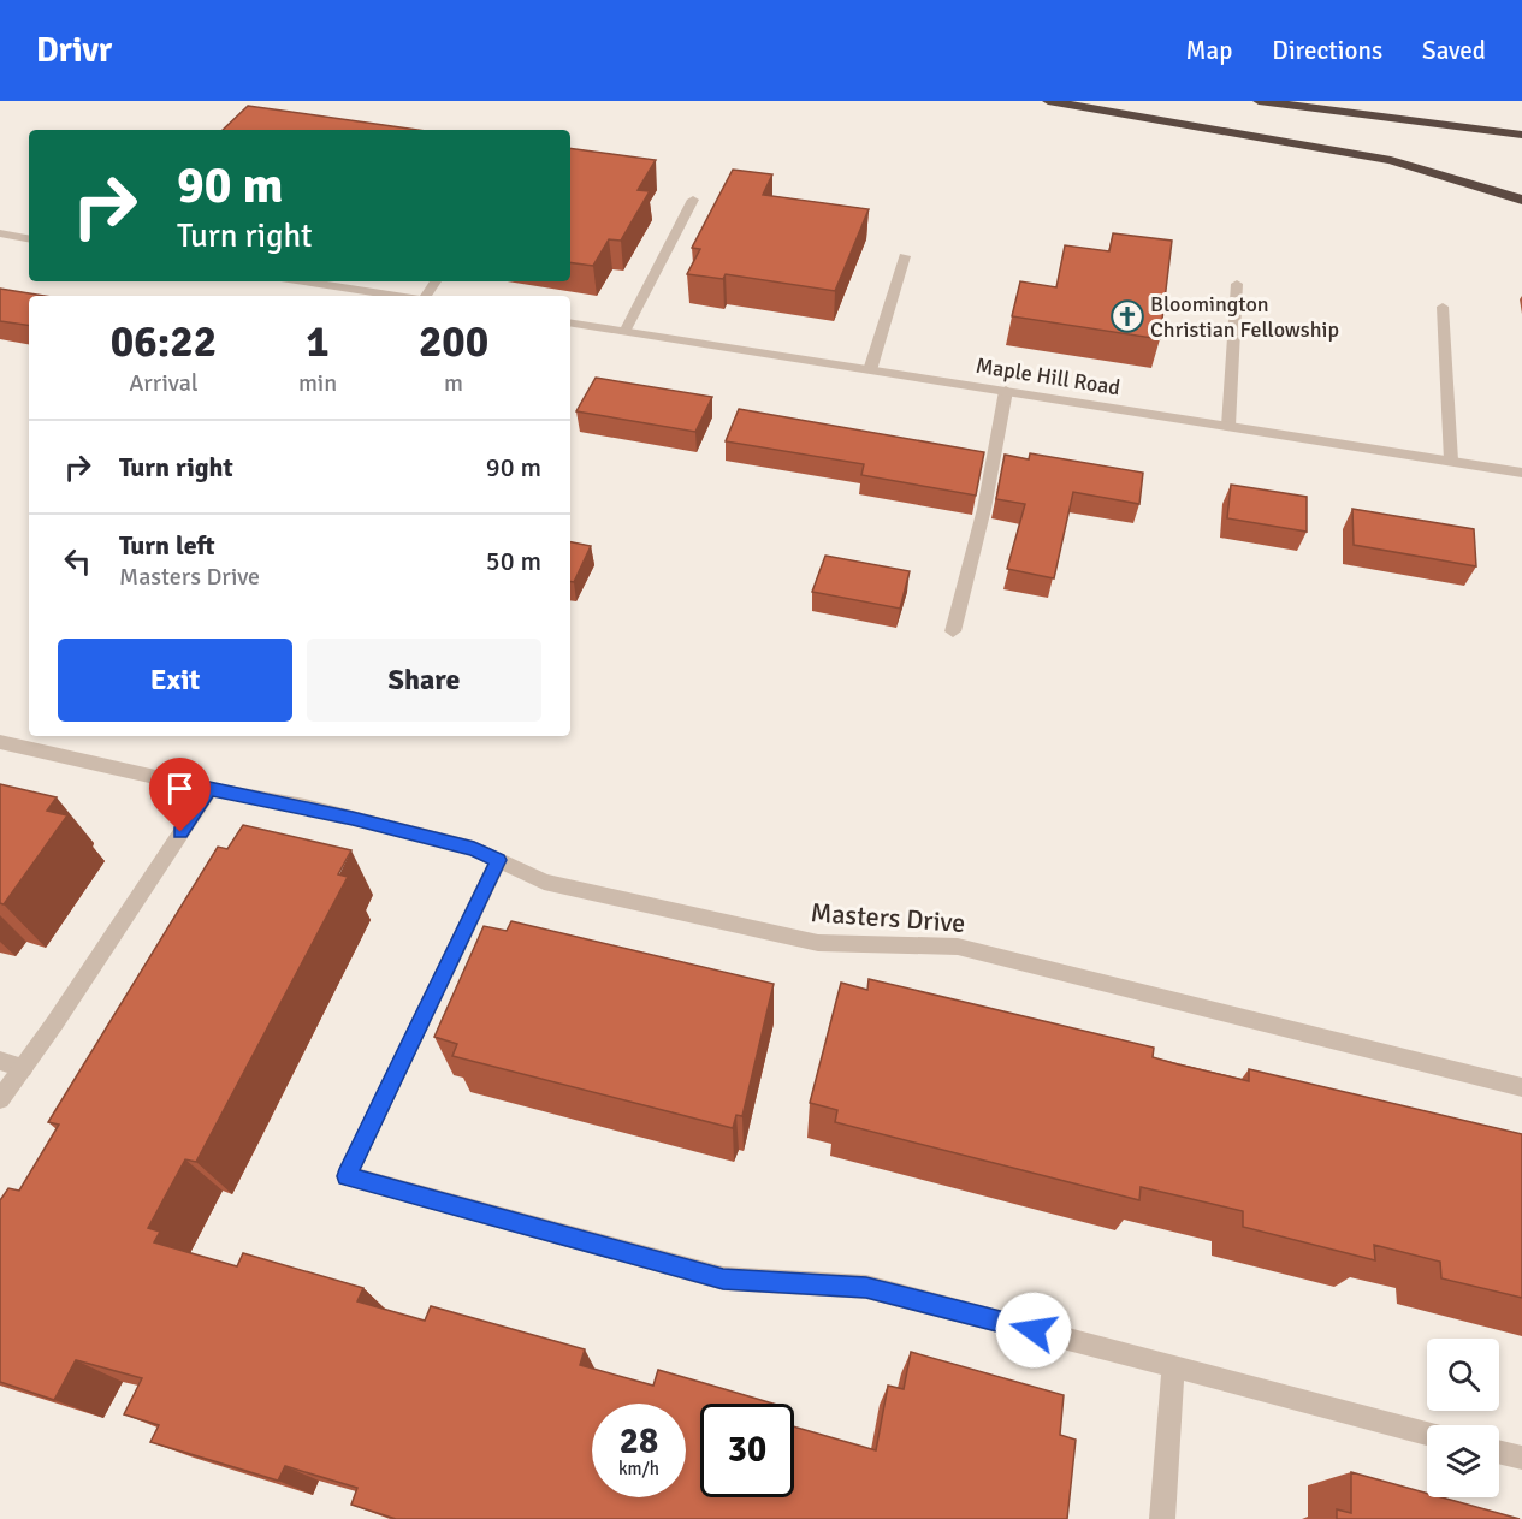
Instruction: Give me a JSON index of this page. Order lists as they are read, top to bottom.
{
  "streets": {
    "street": ["Maple Hill Road", "Masters Drive"]
  },
  "places": {
    "church": ["Bloomington Christian Fellowship"]
  },
  "page": {
    "header": "Drivr",
    "nav": ["Map", "Directions", "Saved"],
    "turn": ["90 m", "Turn right"],
    "eta": [
      "06:22",
      "Arrival",
      "1",
      "min",
      "200",
      "m"
    ],
    "list": [
      {
        "name": "Turn right",
        "value": "90 m"
      },
      {
        "name": "Turn left",
        "note": "Masters Drive",
        "value": "50 m"
      }
    ],
    "buttons": ["Exit", "Share"],
    "speed": "28 km/h",
    "limit": "30"
  }
}
